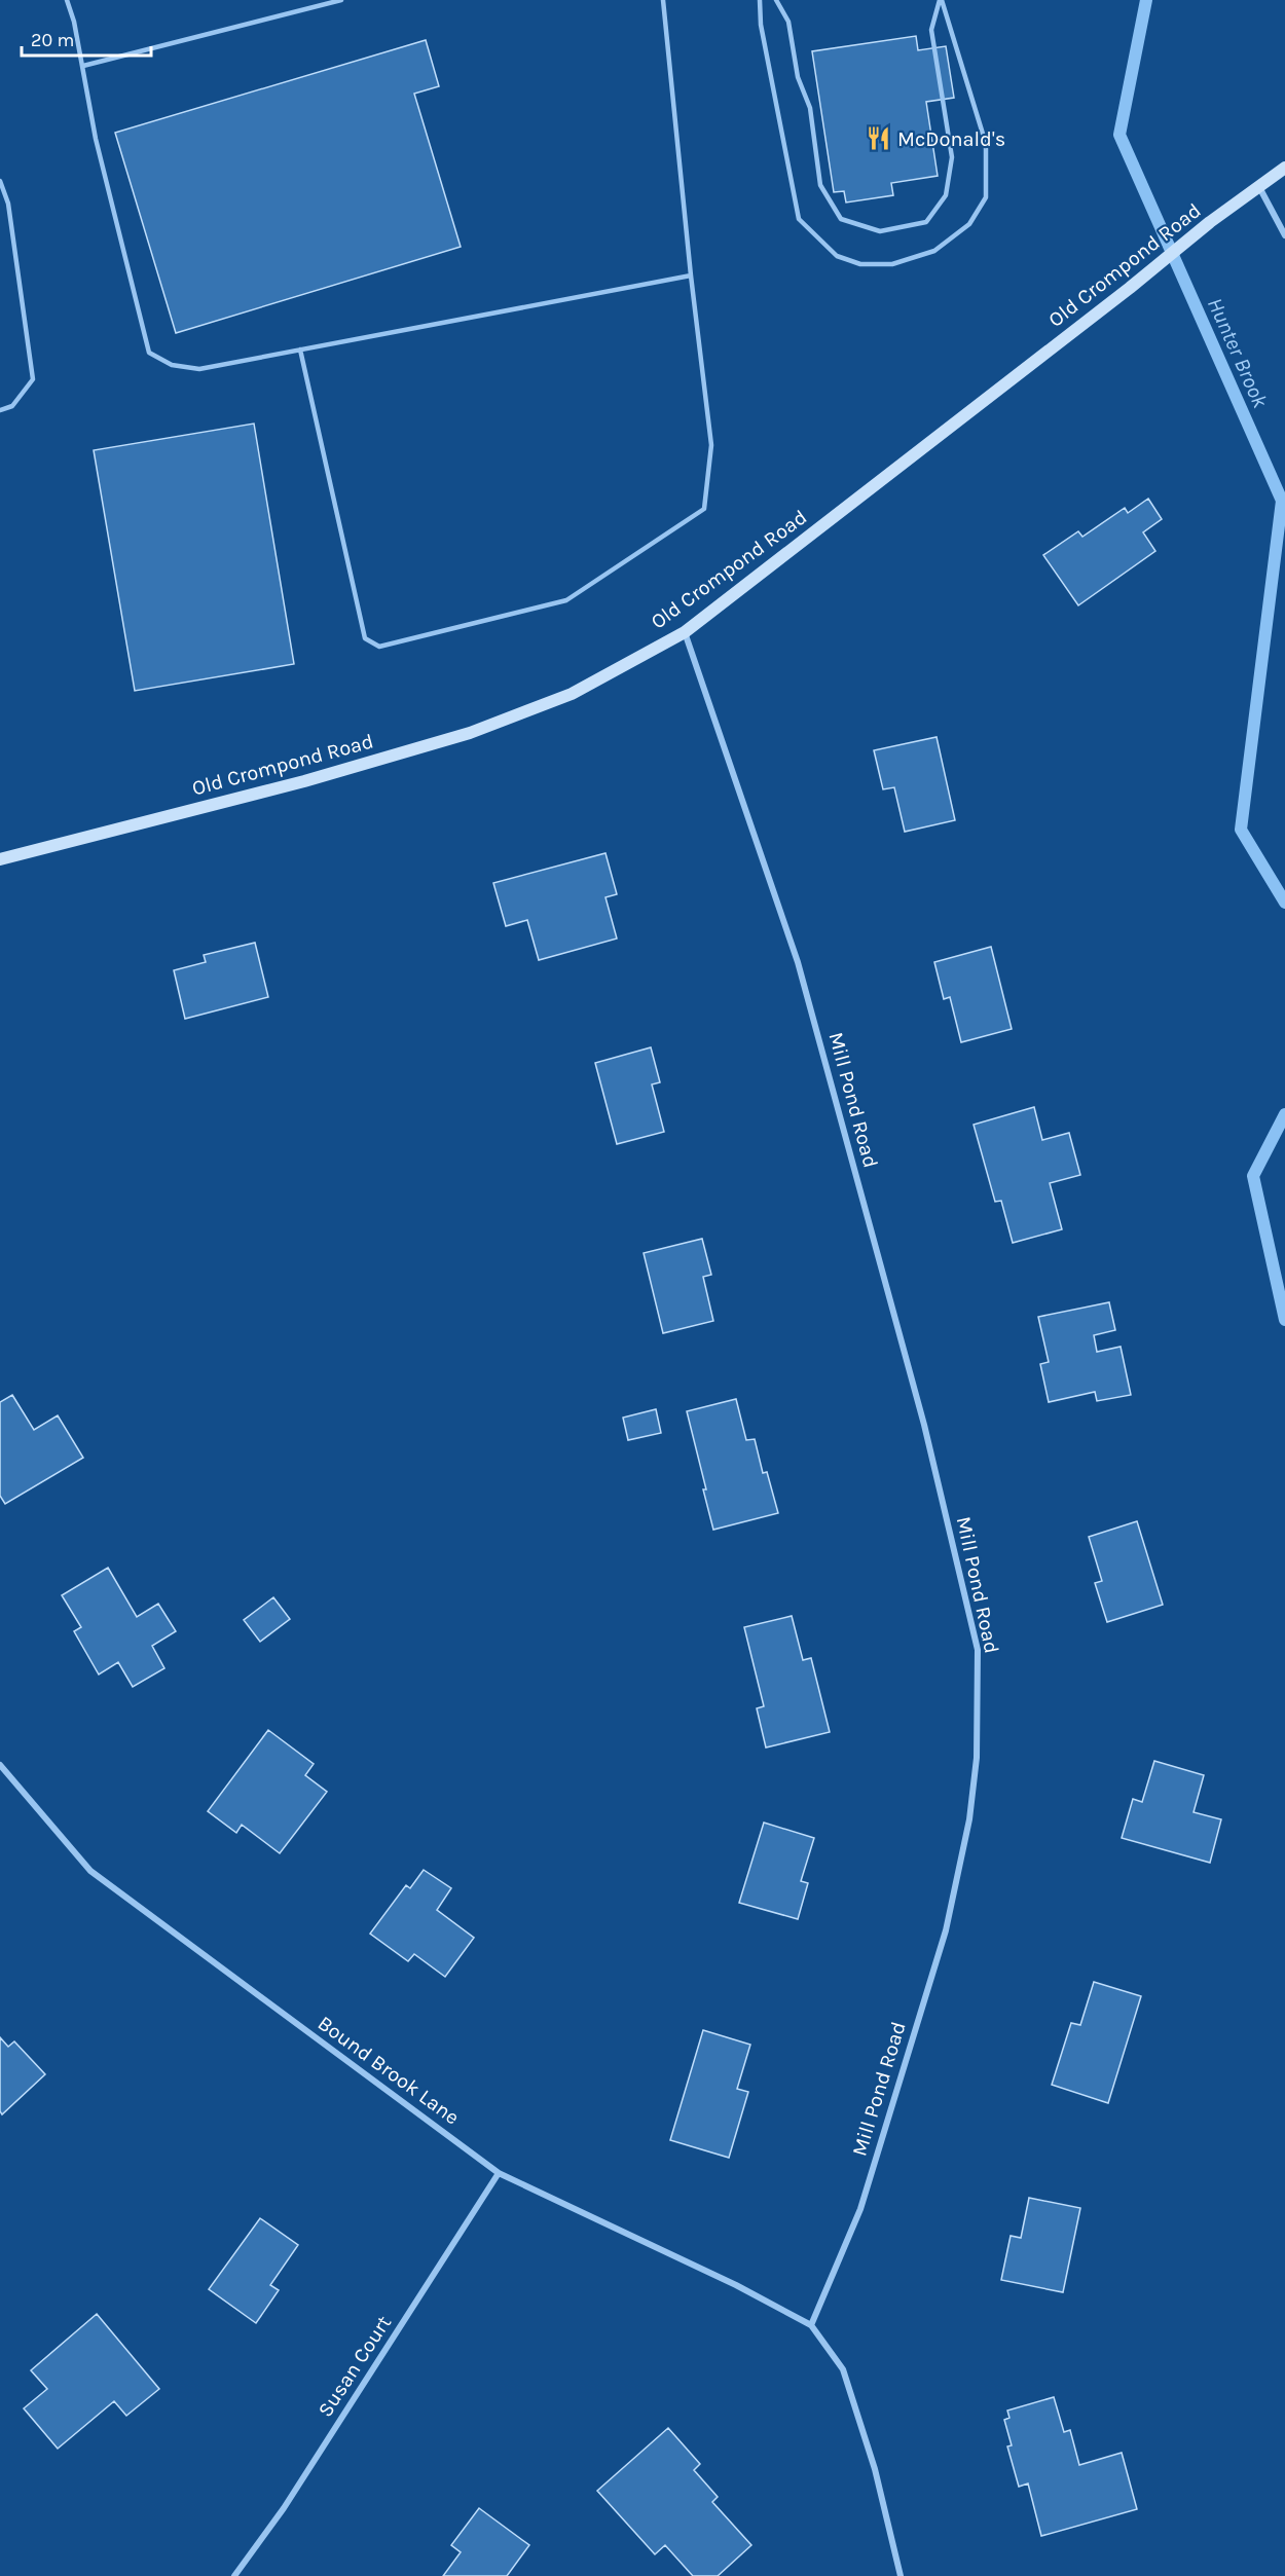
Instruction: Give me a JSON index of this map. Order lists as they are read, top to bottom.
{
  "streets": {
    "street": [
      "Old Crompond Road",
      "Mill Pond Road",
      "Bound Brook Lane",
      "Susan Court"
    ]
  },
  "crossings": [
    ["Old Crompond Road", "Mill Pond Road"],
    ["Mill Pond Road", "Bound Brook Lane"],
    ["Bound Brook Lane", "Susan Court"]
  ],
  "water": ["Hunter Brook"],
  "places": {
    "restaurant": ["McDonald's"]
  },
  "scale_bar": "20 m"
}
